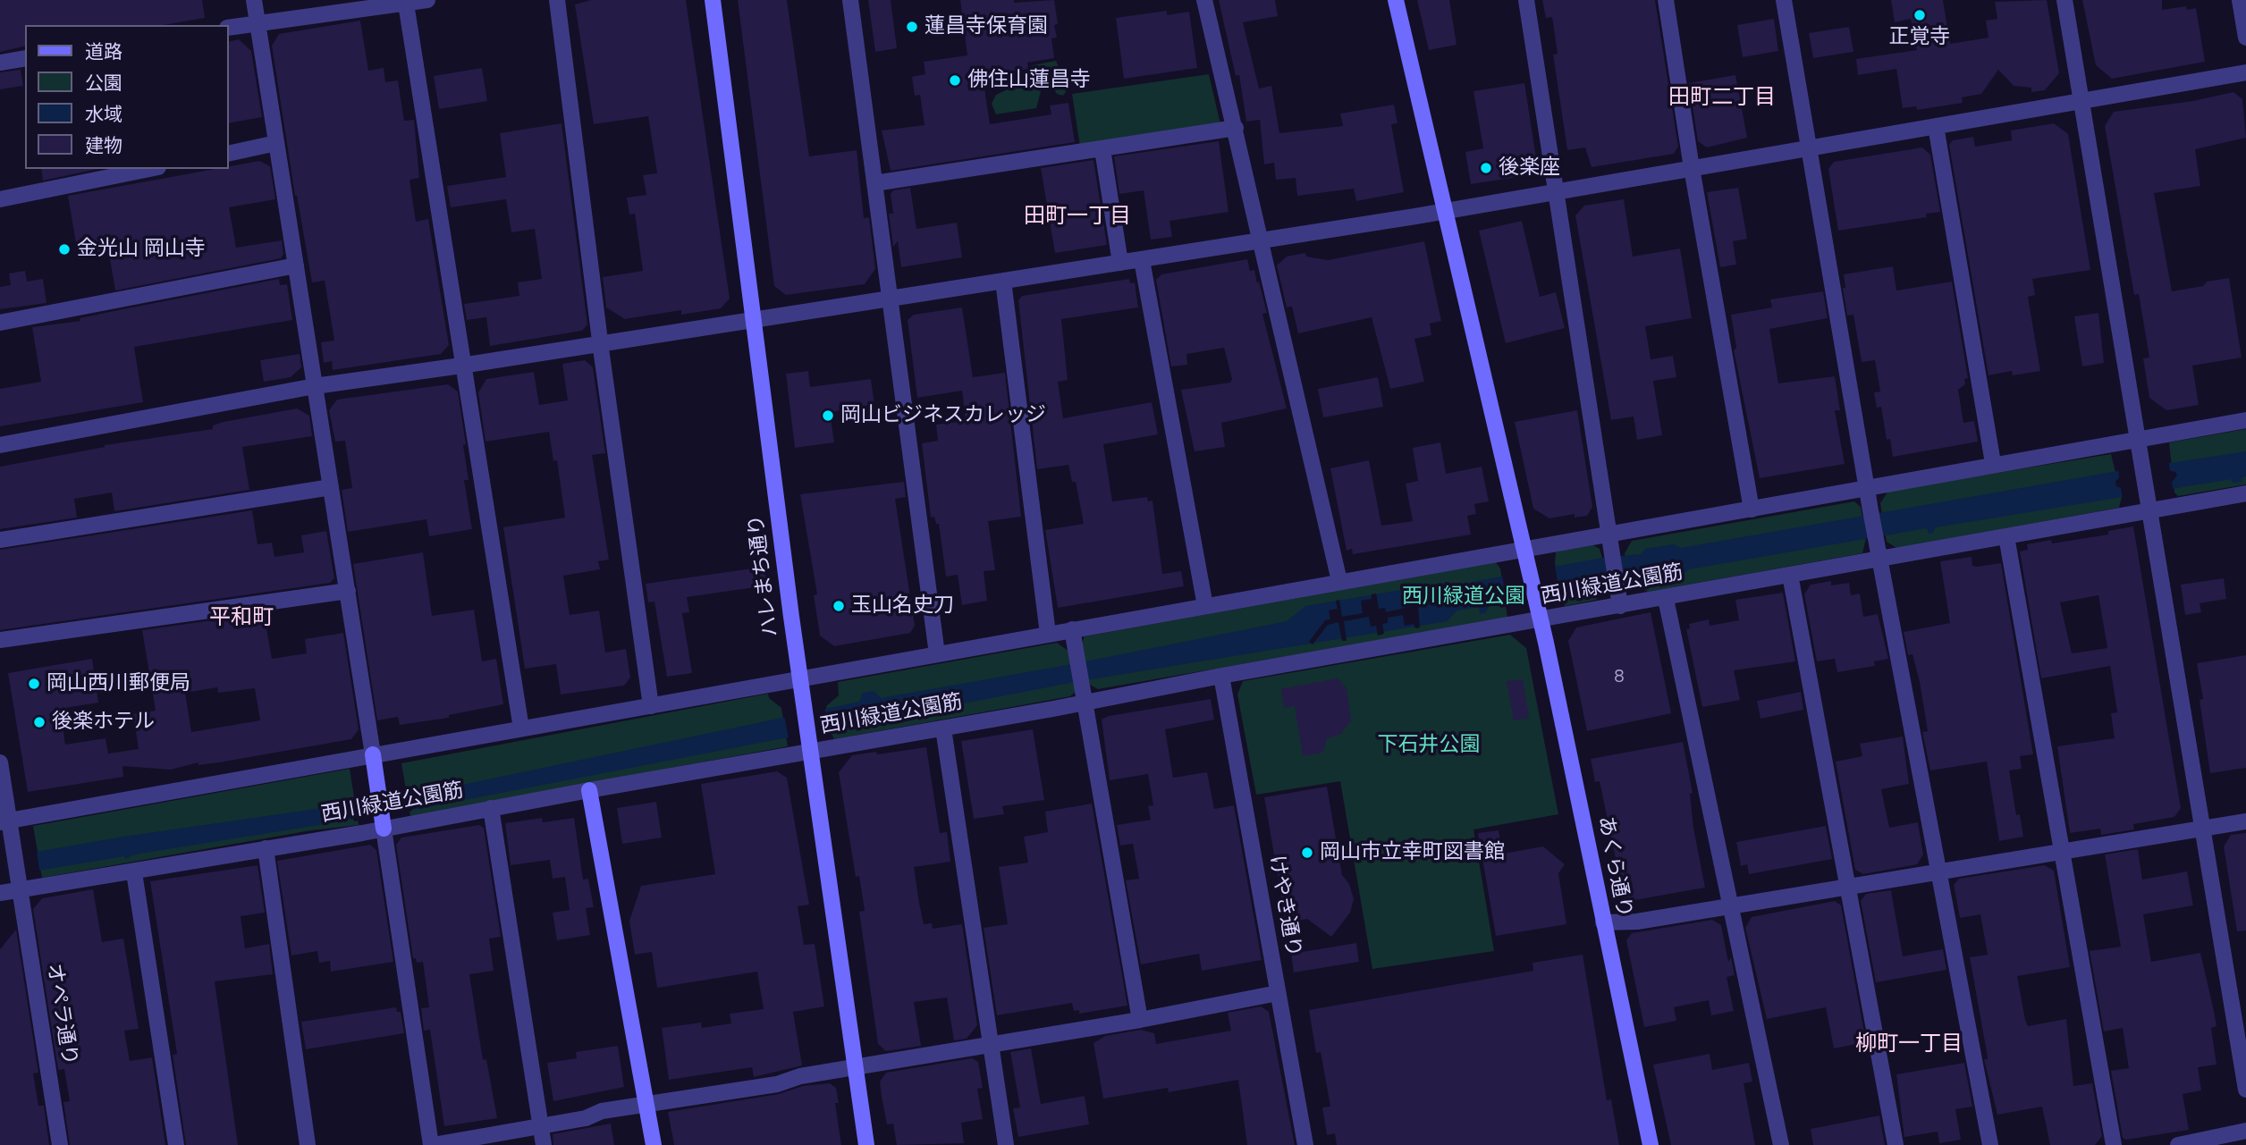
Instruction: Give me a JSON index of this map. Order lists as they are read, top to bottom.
{
  "streets": {
    "street": [
      "ハレまち通り",
      "西川緑道公園筋",
      "あくら通り",
      "けやき通り",
      "オペラ通り"
    ]
  },
  "crossings": [
    ["ハレまち通り", "西川緑道公園筋"],
    ["西川緑道公園筋", "あくら通り"],
    ["西川緑道公園筋", "けやき通り"],
    ["西川緑道公園筋", "オペラ通り"]
  ],
  "districts": [
    "田町二丁目",
    "田町一丁目",
    "平和町",
    "柳町一丁目"
  ],
  "parks": ["西川緑道公園", "下石井公園"],
  "places": [
    "正覚寺",
    "蓮昌寺保育園",
    "佛住山蓮昌寺",
    "後楽座",
    "金光山 岡山寺",
    "岡山ビジネスカレッジ",
    "玉山名史刀",
    "岡山西川郵便局",
    "後楽ホテル",
    "岡山市立幸町図書館"
  ],
  "house_numbers": ["8"],
  "legend": [
    "道路",
    "公園",
    "水域",
    "建物"
  ]
}
